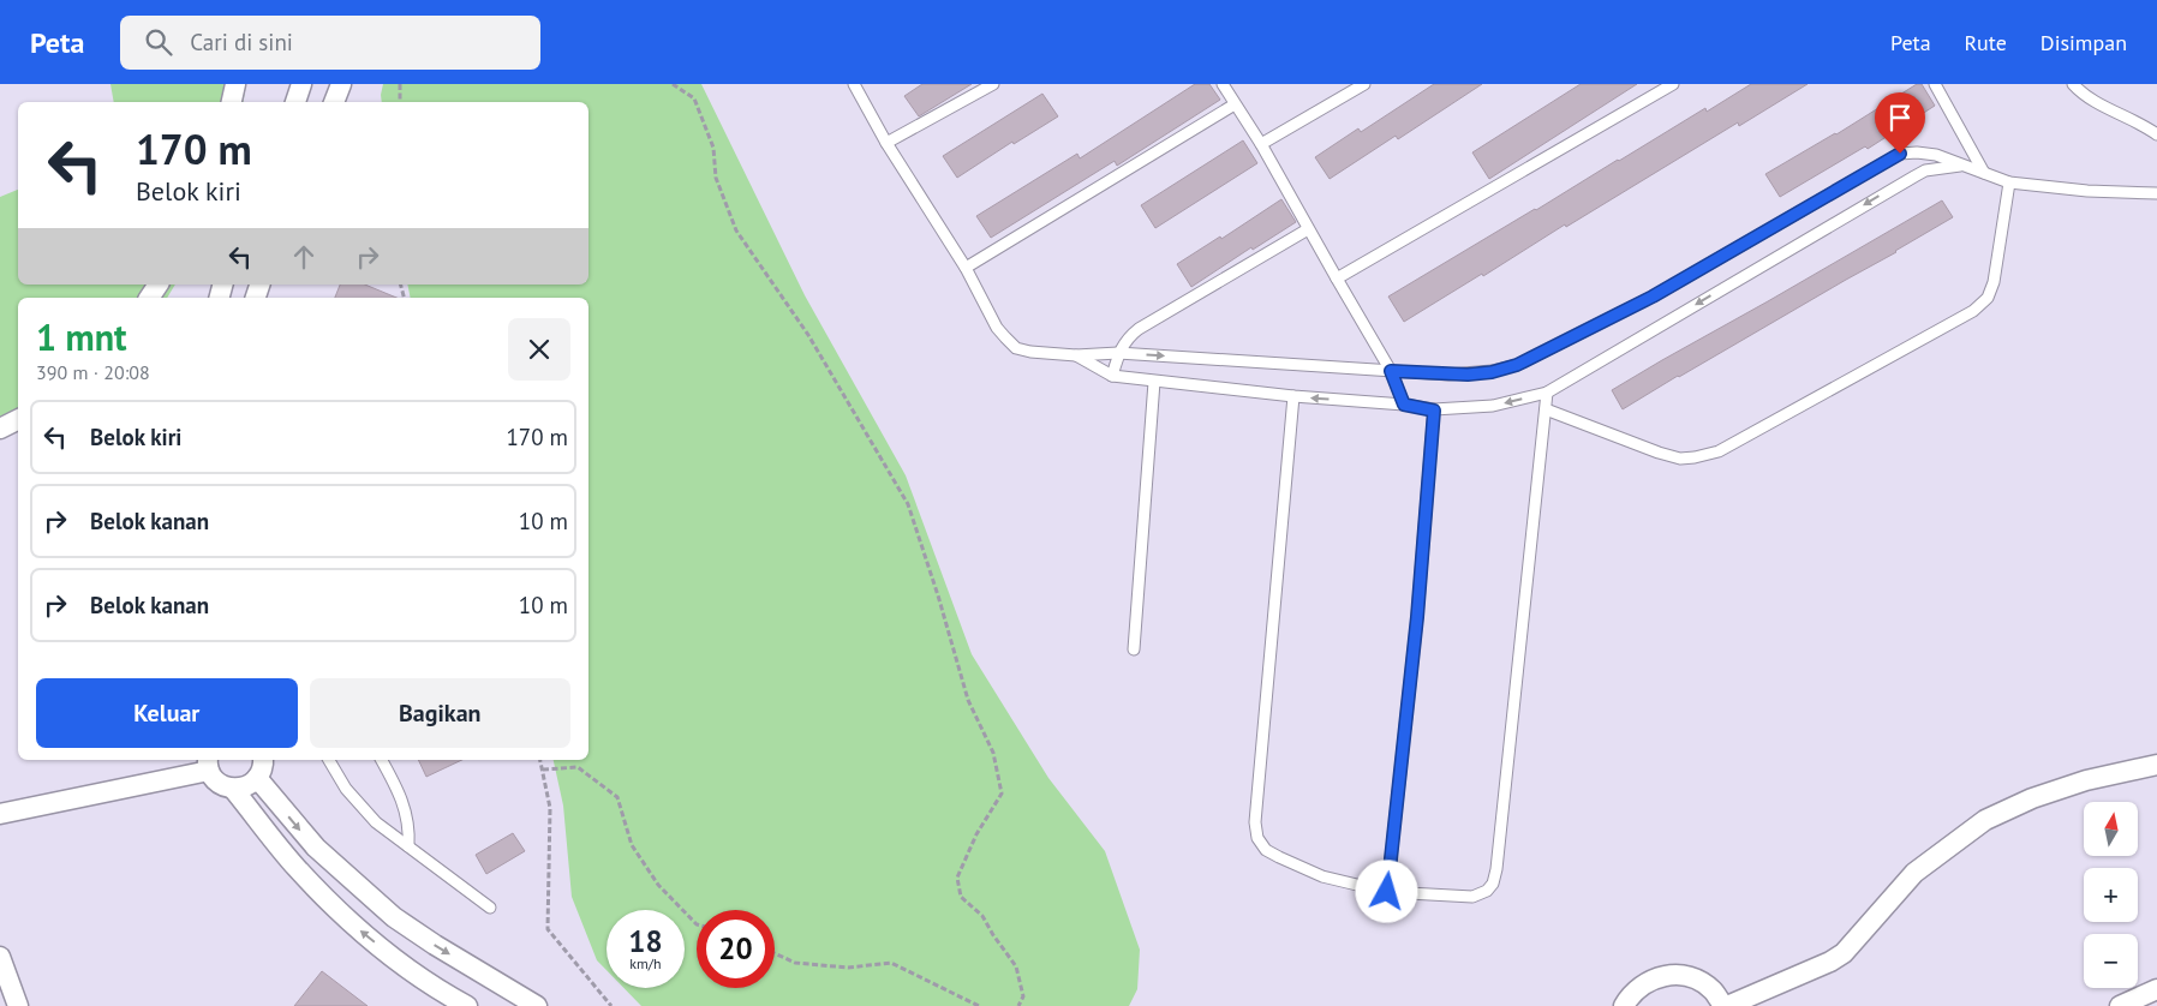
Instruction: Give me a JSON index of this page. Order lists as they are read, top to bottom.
{
  "north": "top",
  "page": {
    "header": "Peta",
    "search": "Cari di sini",
    "nav": ["Peta", "Rute", "Disimpan"],
    "turn": ["170 m", "Belok kiri"],
    "heading": ["1 mnt", "390 m · 20:08"],
    "list": [
      {
        "name": "Belok kiri",
        "value": "170 m"
      },
      {
        "name": "Belok kanan",
        "value": "10 m"
      },
      {
        "name": "Belok kanan",
        "value": "10 m"
      }
    ],
    "buttons": ["Keluar", "Bagikan"],
    "map_buttons": ["+", "−"],
    "speed": "18 km/h",
    "limit": "20"
  }
}
